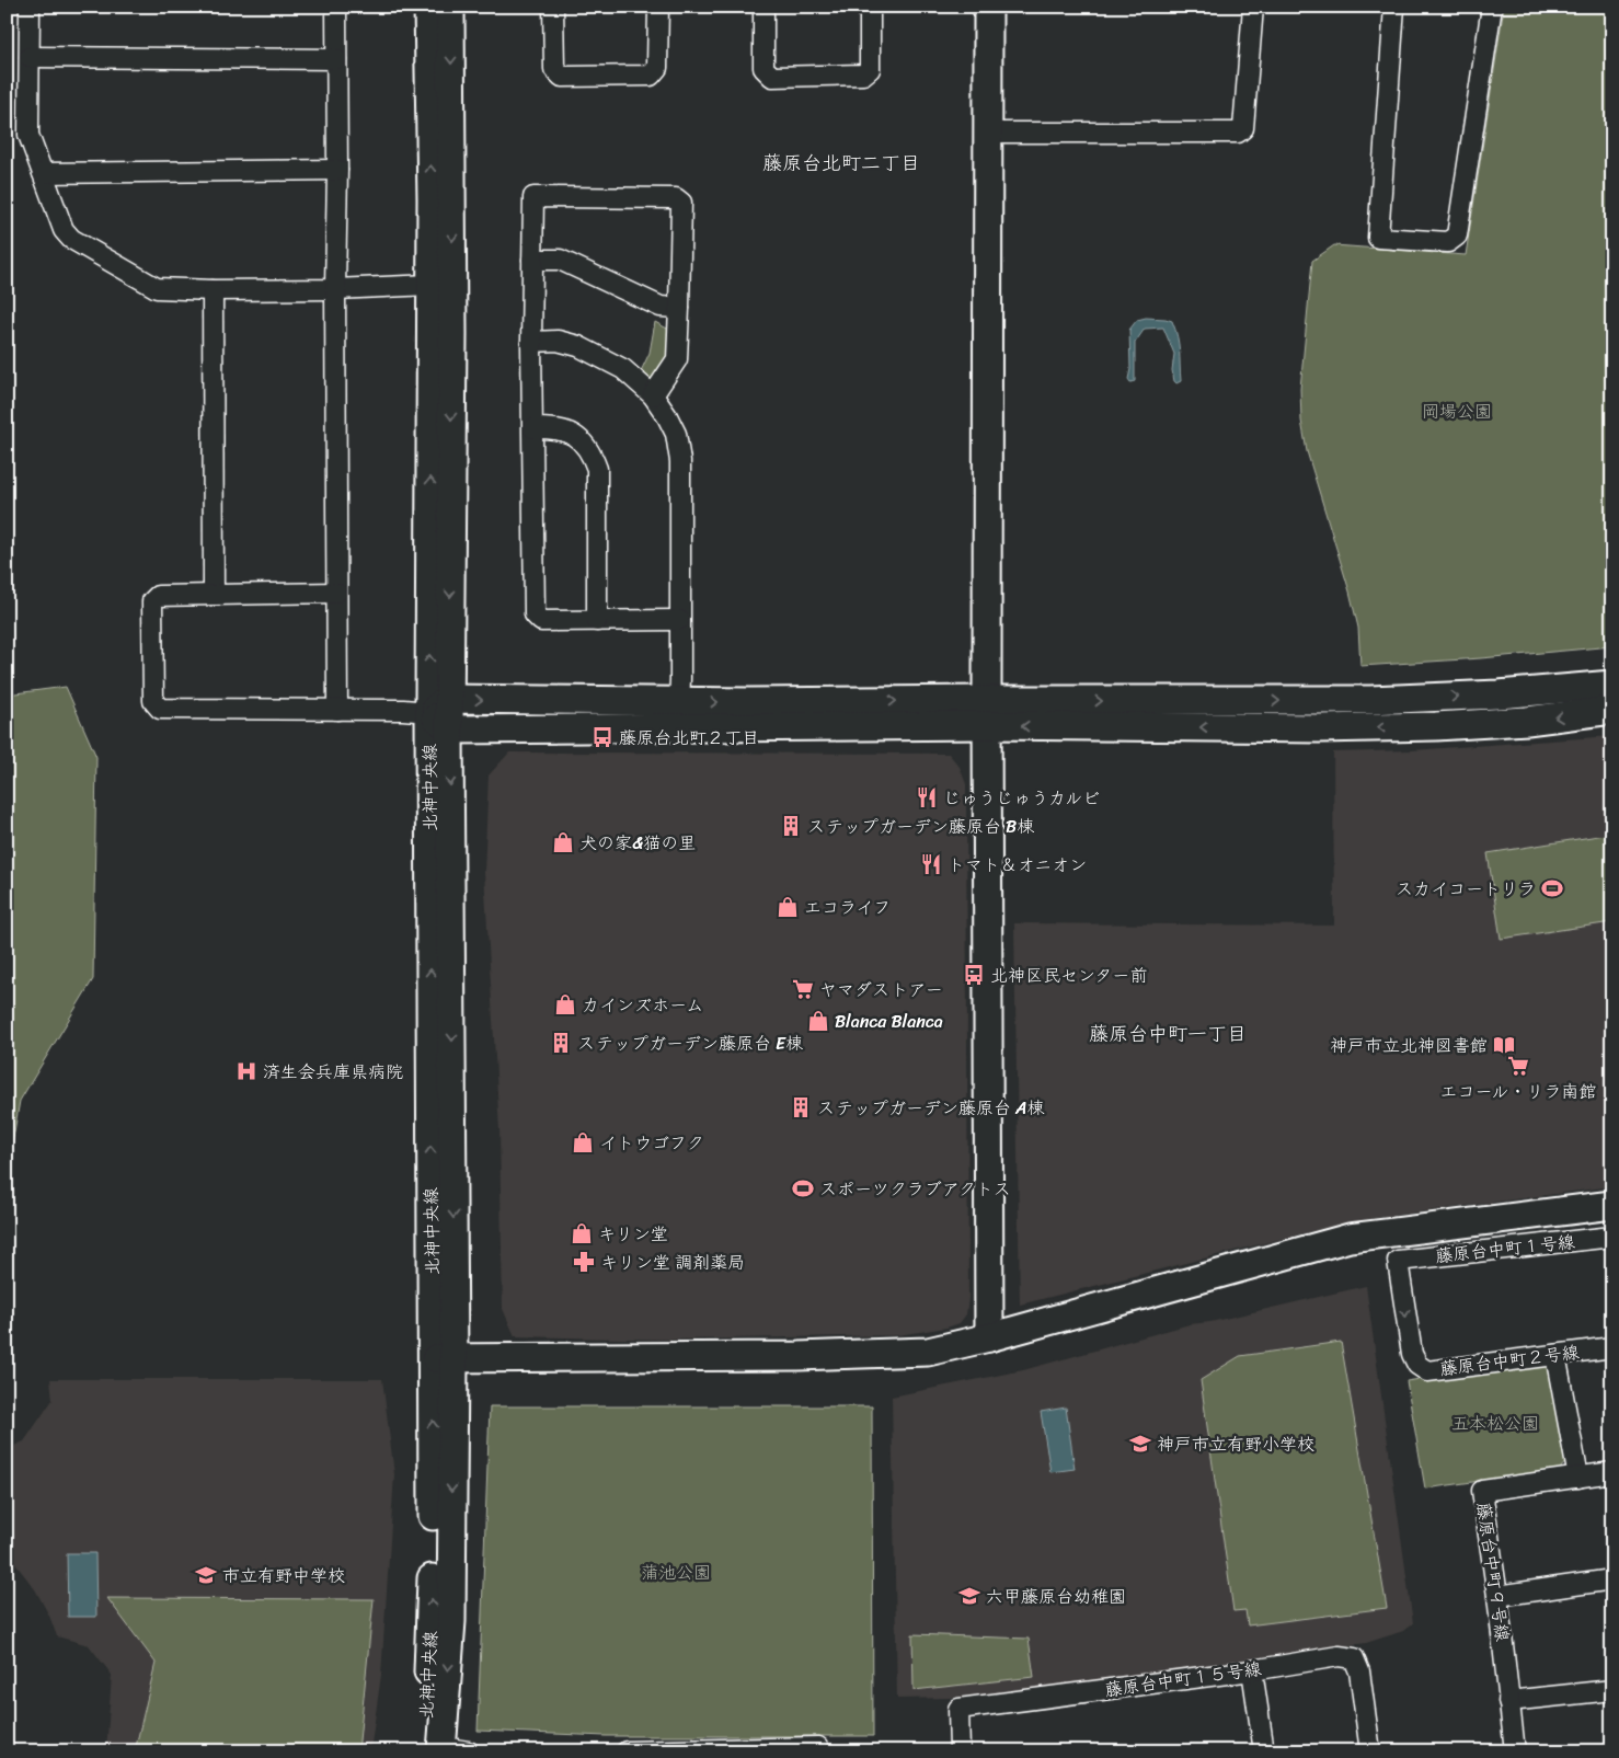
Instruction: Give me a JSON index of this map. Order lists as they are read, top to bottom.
{
  "streets": {
    "street": [
      "北神中央線",
      "藤原台中町１号線",
      "藤原台中町２号線",
      "藤原台中町９号線",
      "藤原台中町１５号線"
    ]
  },
  "crossings": [
    ["藤原台中町１号線", "藤原台中町２号線"]
  ],
  "districts": ["藤原台北町二丁目", "藤原台中町一丁目"],
  "parks": ["岡場公園", "五本松公園", "蒲池公園"],
  "places": {
    "bus stop": ["藤原台北町２丁目", "北神区民センター前"],
    "restaurant": ["じゅうじゅうカルビ", "トマト＆オニオン"],
    "building": ["ステップガーデン藤原台 B棟", "ステップガーデン藤原台 E棟", "ステップガーデン藤原台 A棟"],
    "shop": [
      "犬の家&猫の里",
      "エコライフ",
      "カインズホーム",
      "Blanca Blanca",
      "イトウゴフク",
      "キリン堂"
    ],
    "sports": ["スカイコートリラ", "スポーツクラブアクトス"],
    "supermarket": ["ヤマダストアー", "エコール・リラ南館"],
    "library": ["神戸市立北神図書館"],
    "hospital": ["済生会兵庫県病院"],
    "pharmacy": ["キリン堂 調剤薬局"],
    "school or university": ["神戸市立有野小学校", "市立有野中学校", "六甲藤原台幼稚園"]
  }
}
